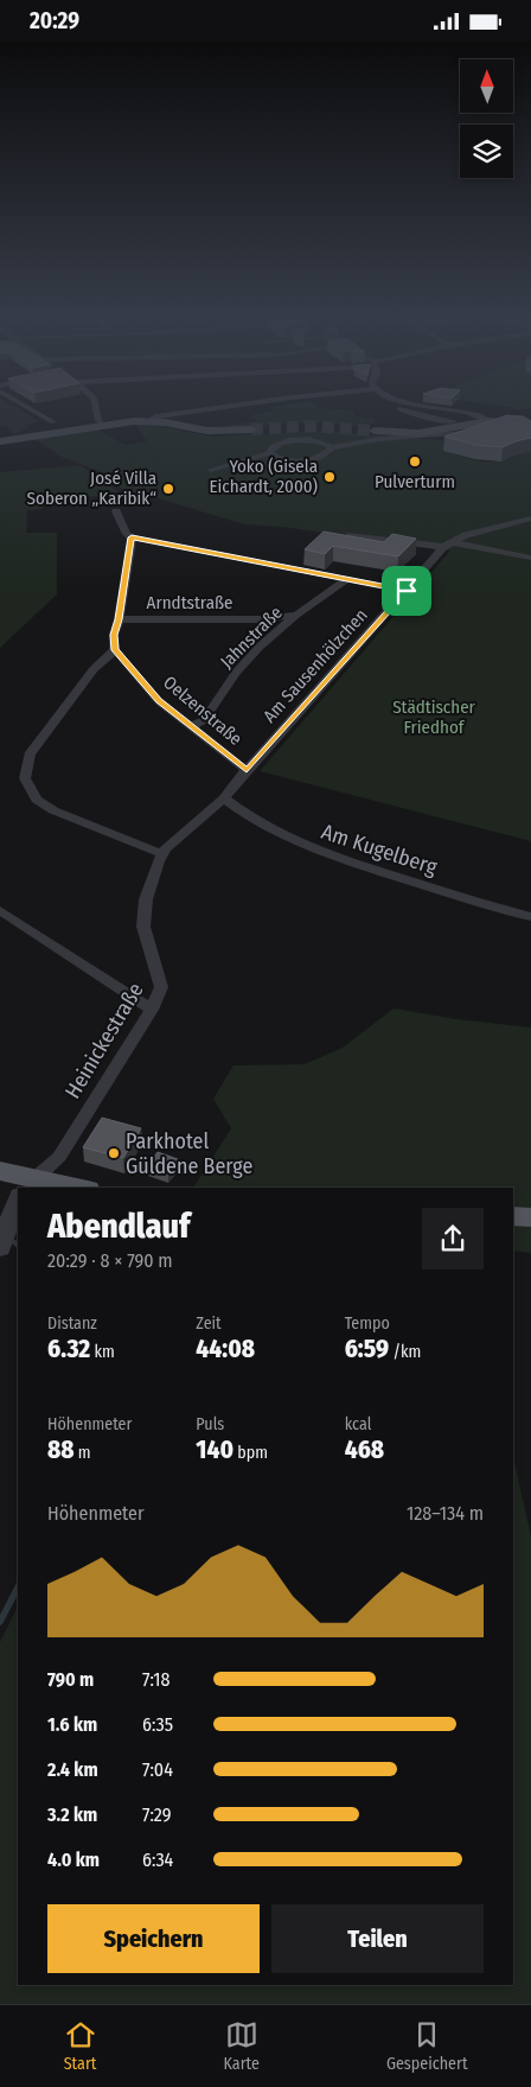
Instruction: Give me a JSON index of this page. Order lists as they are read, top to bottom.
{
  "streets": {
    "street": [
      "Arndtstraße",
      "Jahnstraße",
      "Am Sausenhölzchen",
      "Oelzenstraße",
      "Am Kugelberg",
      "Heinickestraße"
    ]
  },
  "crossings": [
    ["Arndtstraße", "Jahnstraße"],
    ["Jahnstraße", "Oelzenstraße"],
    ["Am Sausenhölzchen", "Oelzenstraße"],
    ["Am Sausenhölzchen", "Am Kugelberg"],
    ["Am Sausenhölzchen", "Heinickestraße"],
    ["Am Kugelberg", "Heinickestraße"]
  ],
  "parks": ["Städtischer Friedhof"],
  "places": [
    "Pulverturm",
    "Yoko (Gisela Eichardt, 2000)",
    "José Villa Soberon „Karibik“",
    "Parkhotel Güldene Berge"
  ],
  "north": "top",
  "page": {
    "status": "20:29",
    "heading": ["Abendlauf", "20:29 · 8 × 790 m"],
    "stats": [
      ["Distanz", "6.32 km"],
      ["Zeit", "44:08"],
      ["Tempo", "6:59 /km"],
      ["Höhenmeter", "88 m"],
      ["Puls", "140 bpm"],
      ["kcal", "468"]
    ],
    "chart": ["Höhenmeter", "128–134 m"],
    "list": [
      {
        "name": "790 m",
        "note": "7:18"
      },
      {
        "name": "1.6 km",
        "note": "6:35"
      },
      {
        "name": "2.4 km",
        "note": "7:04"
      },
      {
        "name": "3.2 km",
        "note": "7:29"
      },
      {
        "name": "4.0 km",
        "note": "6:34"
      }
    ],
    "buttons": ["Speichern", "Teilen"],
    "tabs": ["Start", "Karte", "Gespeichert"]
  }
}
